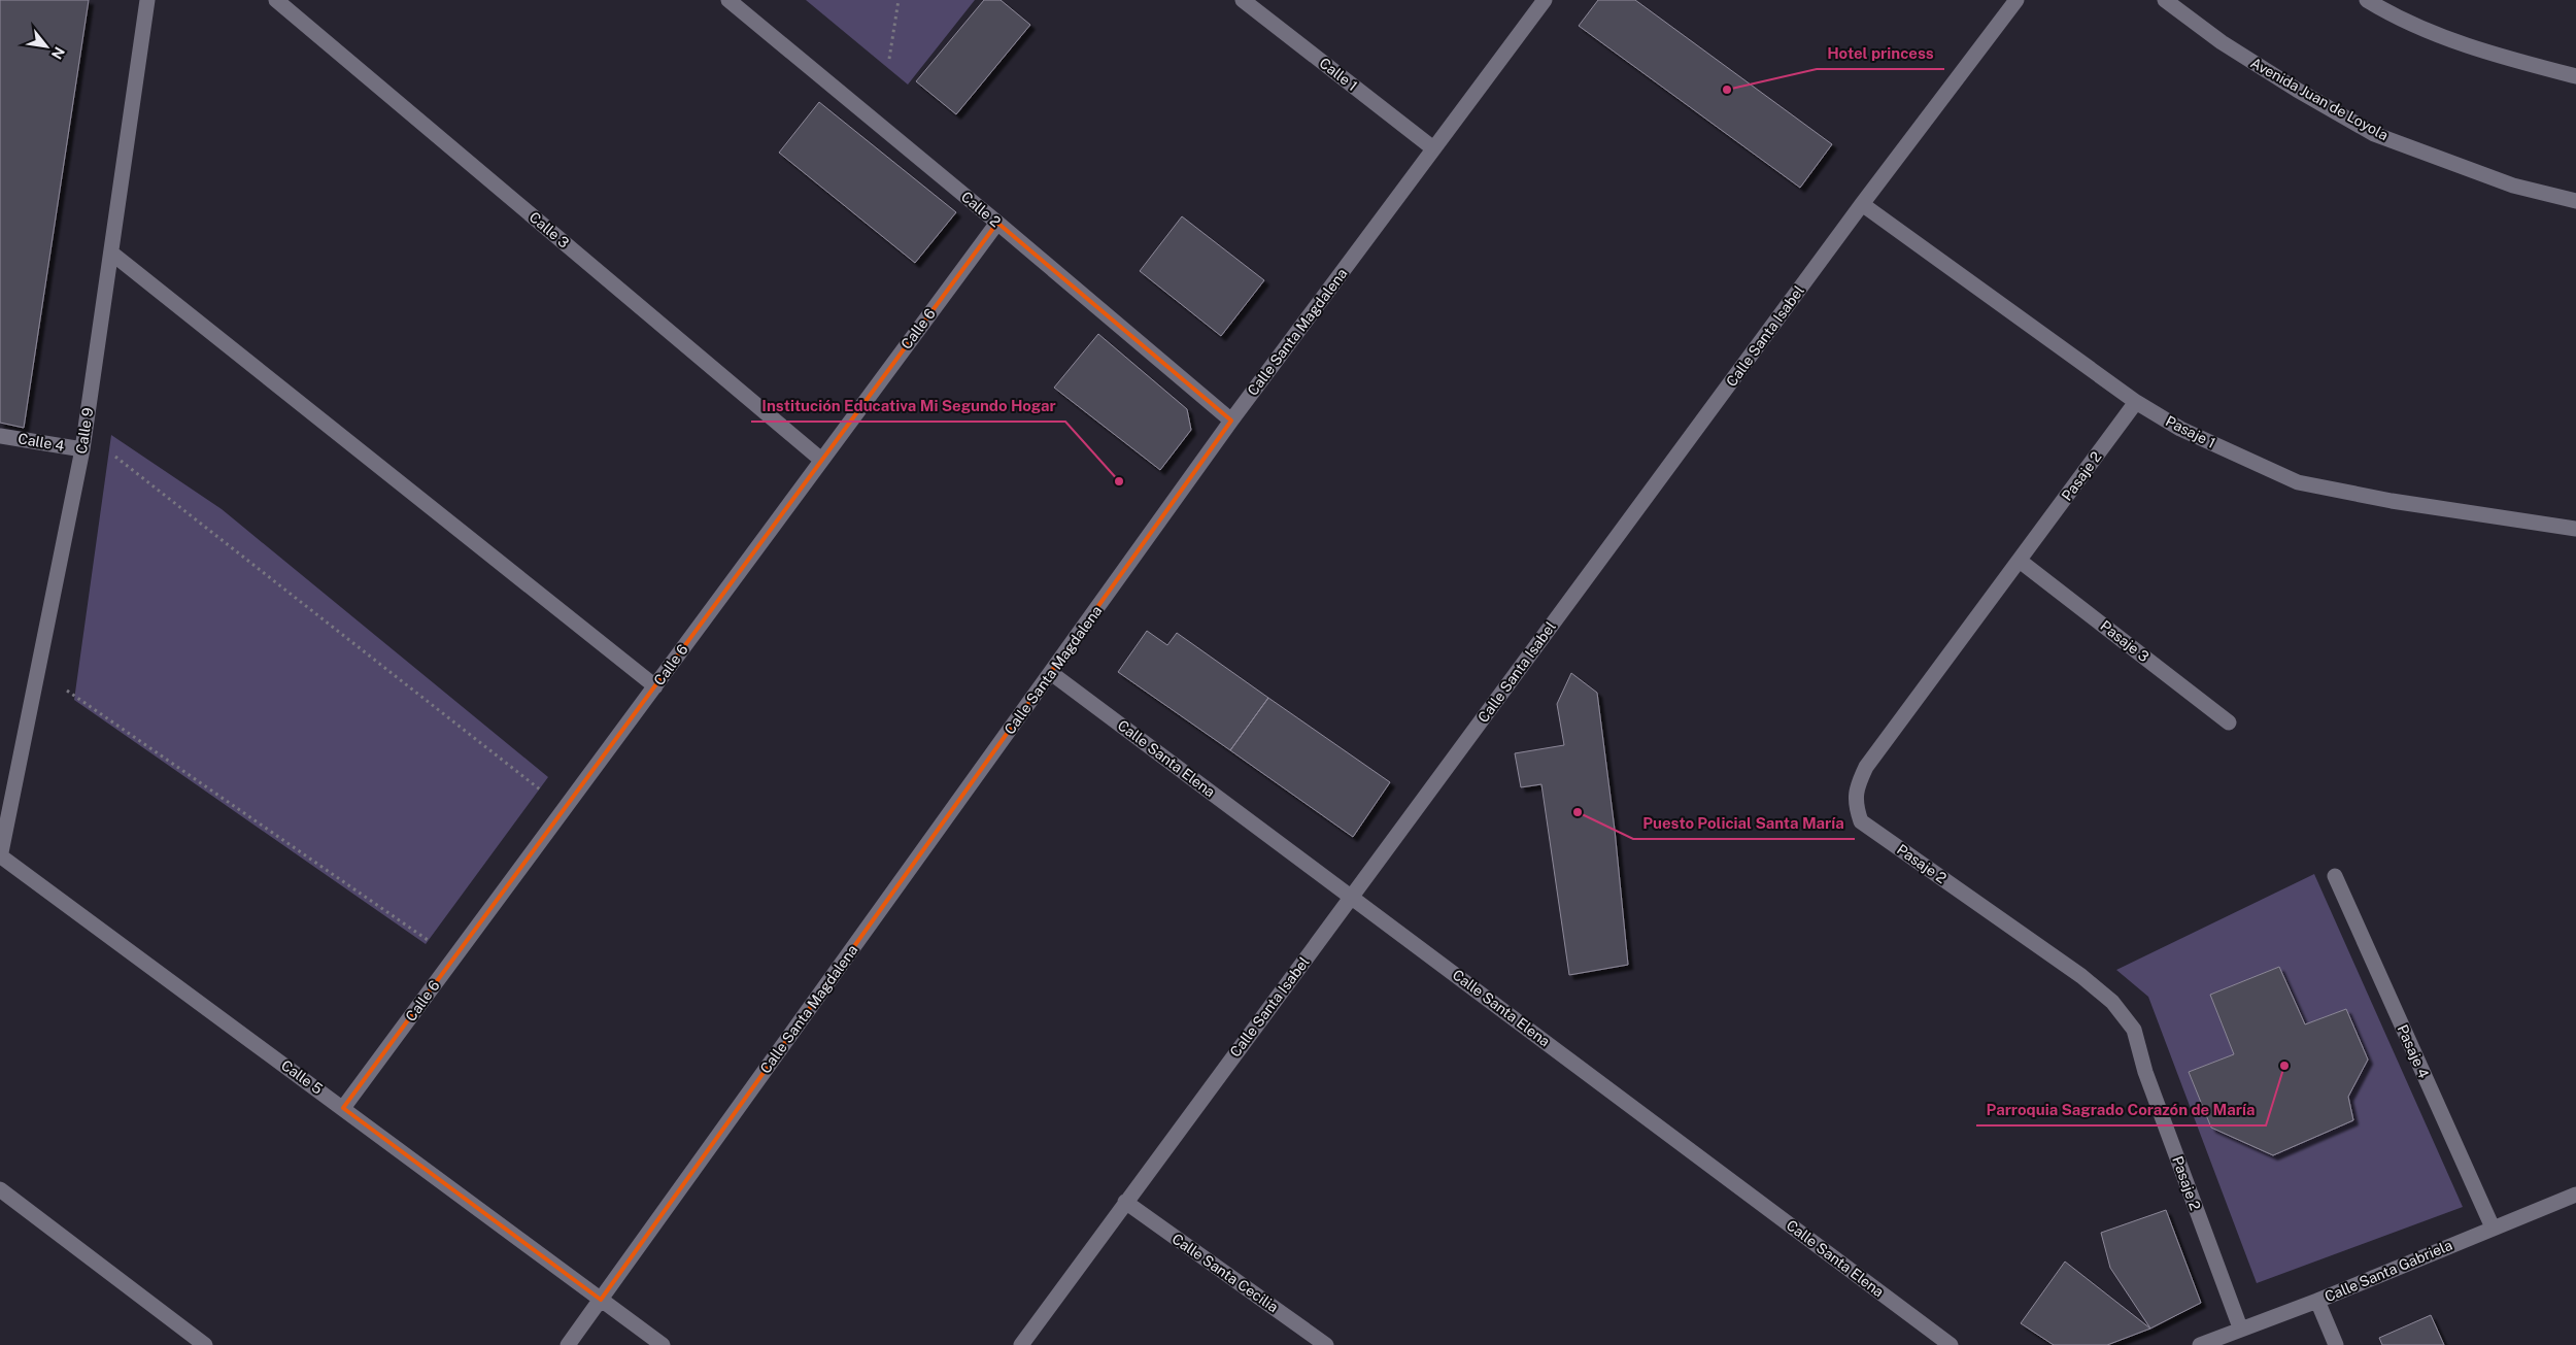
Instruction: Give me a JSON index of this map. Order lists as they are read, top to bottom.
{
  "streets": {
    "street": [
      "Calle 1",
      "Avenida Juan de Loyola",
      "Calle 2",
      "Calle 3",
      "Calle 6",
      "Calle Santa Magdalena",
      "Calle Santa Isabel",
      "Calle 9",
      "Pasaje 1",
      "Calle 4",
      "Pasaje 2",
      "Pasaje 3",
      "Calle Santa Elena",
      "Pasaje 4",
      "Calle 5",
      "Calle Santa Gabriela",
      "Calle Santa Cecilia"
    ]
  },
  "crossings": [
    ["Calle 1", "Calle Santa Magdalena"],
    ["Calle 2", "Calle 6"],
    ["Calle 2", "Calle Santa Magdalena"],
    ["Calle 3", "Calle 6"],
    ["Calle 6", "Calle 5"],
    ["Calle Santa Magdalena", "Calle Santa Elena"],
    ["Calle Santa Magdalena", "Calle 5"],
    ["Calle Santa Isabel", "Pasaje 1"],
    ["Calle Santa Isabel", "Calle Santa Elena"],
    ["Calle Santa Isabel", "Calle Santa Cecilia"],
    ["Calle 9", "Calle 4"],
    ["Calle 9", "Calle 5"],
    ["Pasaje 1", "Pasaje 2"],
    ["Pasaje 2", "Pasaje 3"],
    ["Pasaje 2", "Calle Santa Gabriela"],
    ["Pasaje 4", "Calle Santa Gabriela"]
  ],
  "places": [
    "Hotel princess",
    "Institución Educativa Mi Segundo Hogar",
    "Puesto Policial Santa María",
    "Parroquia Sagrado Corazón de María"
  ],
  "north": "bottom right"
}
